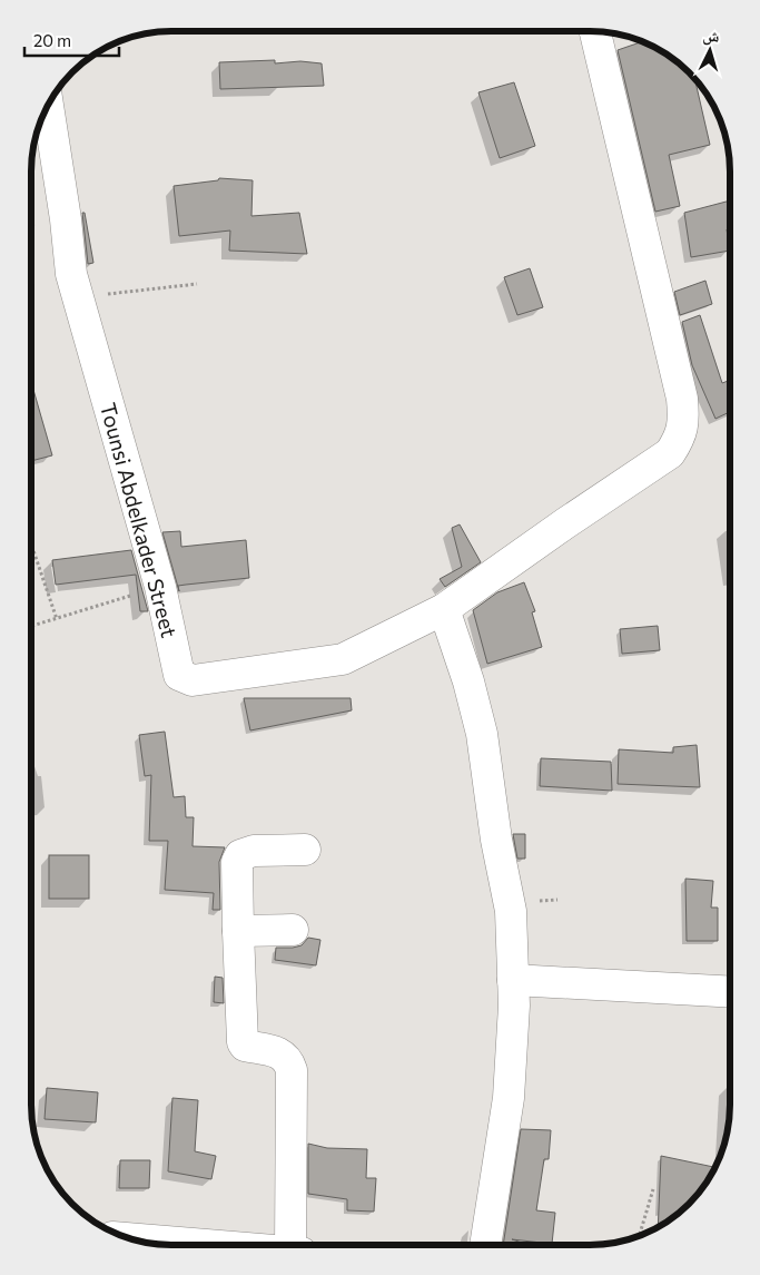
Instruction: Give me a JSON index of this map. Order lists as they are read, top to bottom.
{
  "streets": {
    "street": ["Tounsi Abdelkader Street"]
  },
  "scale_bar": "20 m",
  "north": "top"
}
